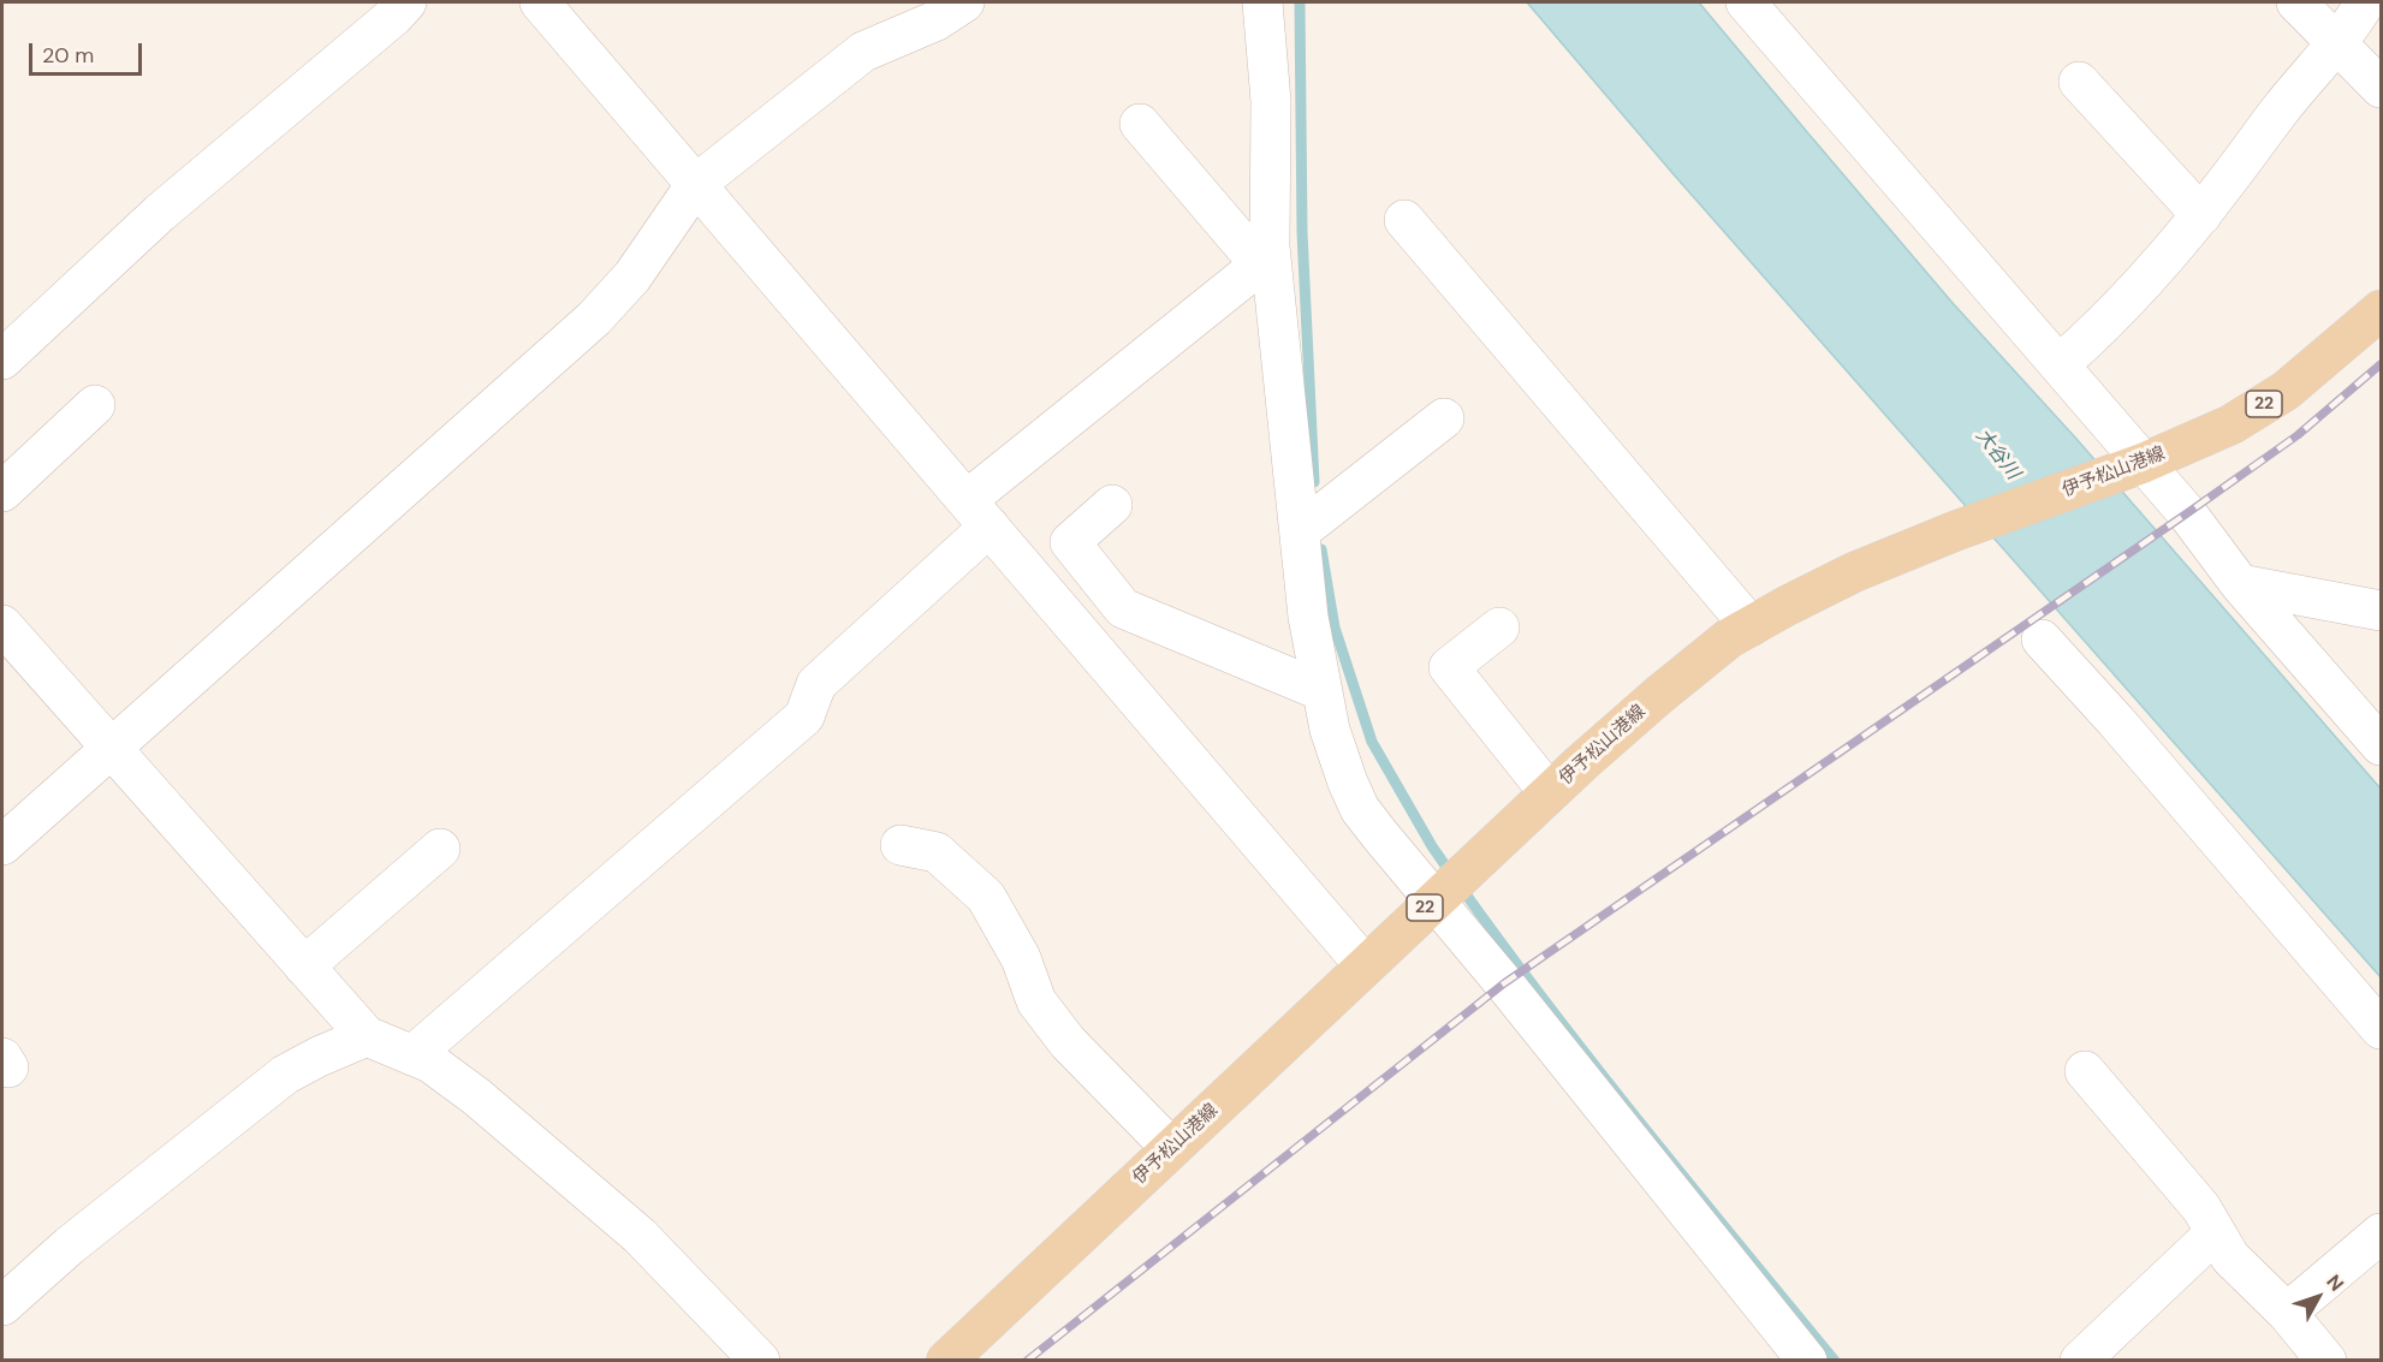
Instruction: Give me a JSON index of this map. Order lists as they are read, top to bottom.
{
  "streets": {
    "main road": ["22", "伊予松山港線"]
  },
  "water": ["大谷川"],
  "scale_bar": "20 m",
  "north": "top right"
}
